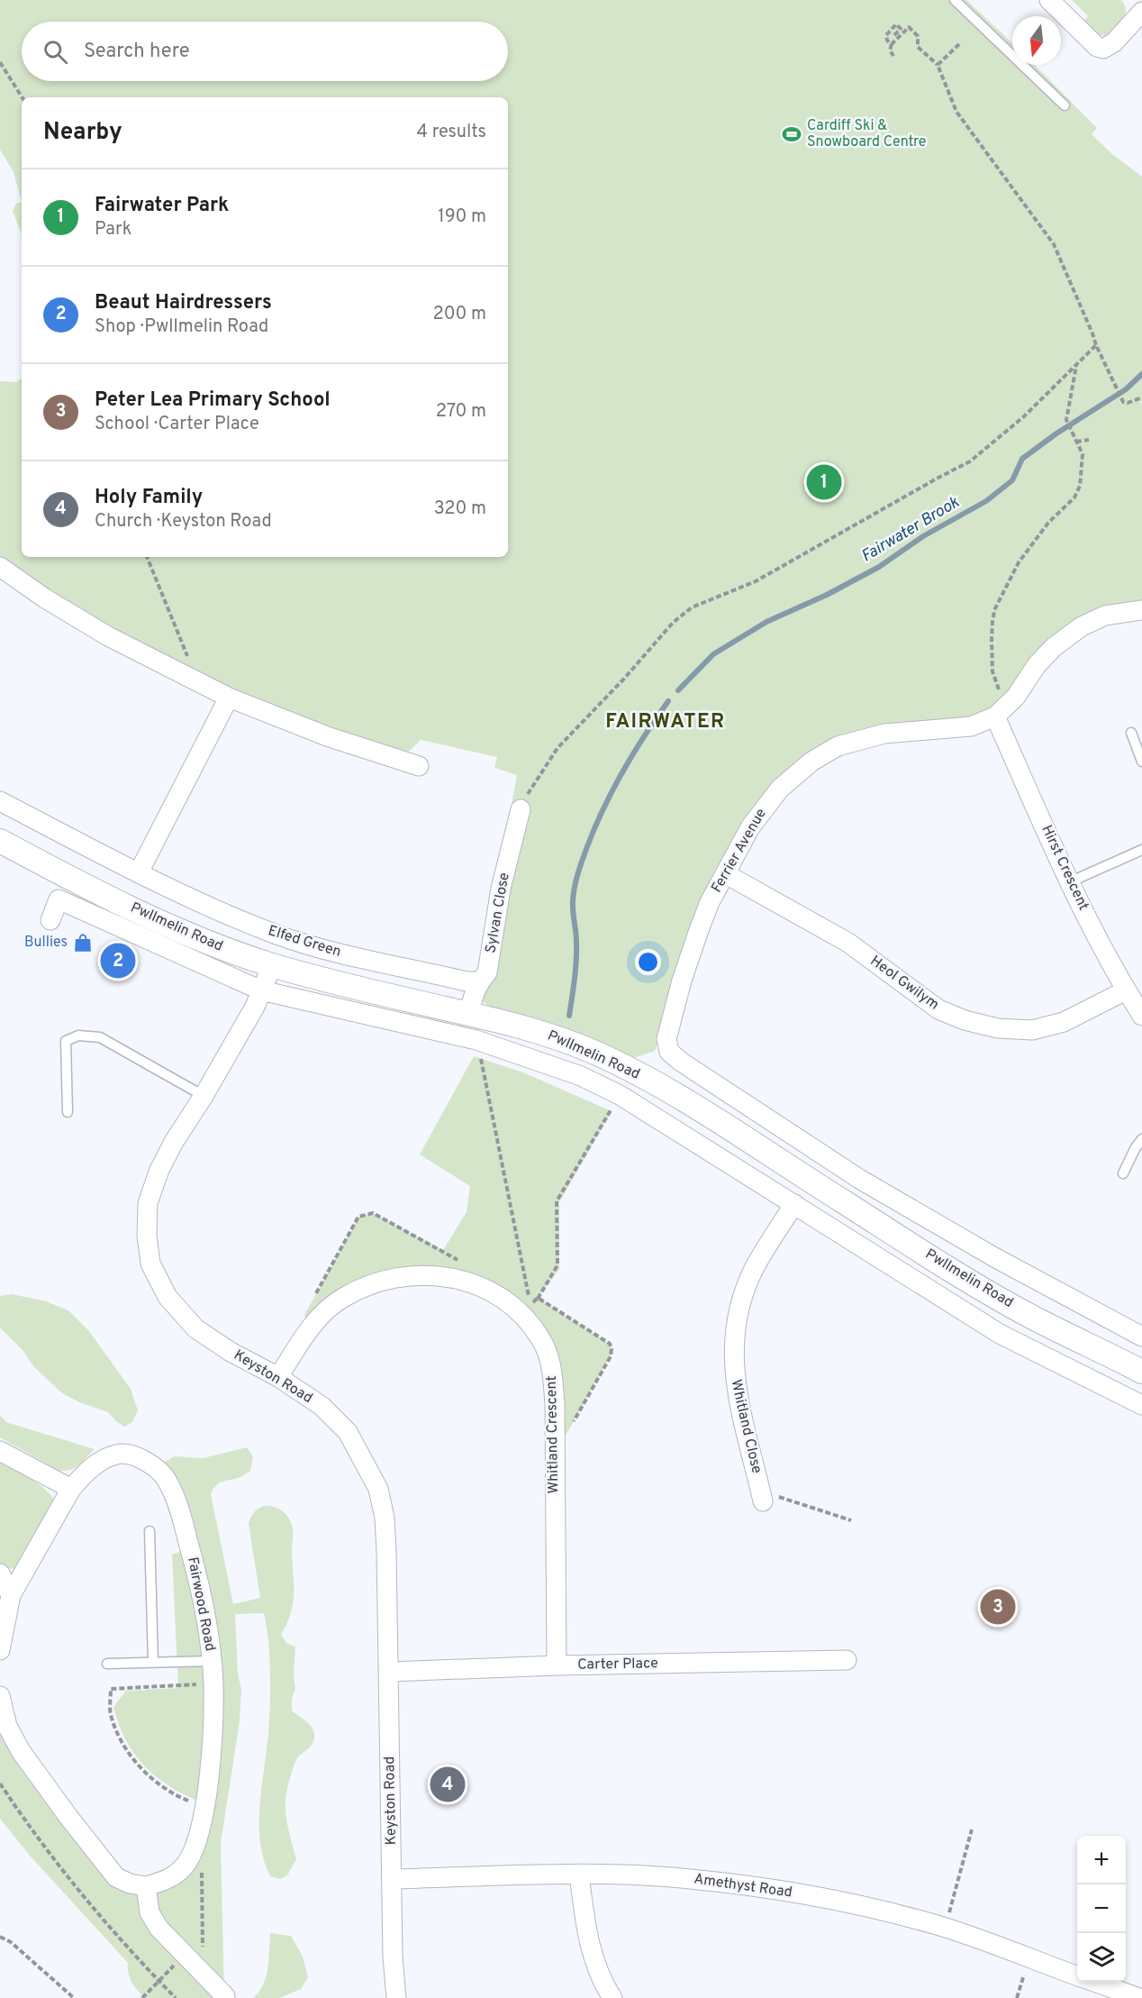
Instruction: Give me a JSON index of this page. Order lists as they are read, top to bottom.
{
  "streets": {
    "street": [
      "Ferrier Avenue",
      "Hirst Crescent",
      "Sylvan Close",
      "Pwllmelin Road",
      "Elfed Green",
      "Heol Gwilym",
      "Keyston Road",
      "Whitland Close",
      "Whitland Crescent",
      "Fairwood Road",
      "Carter Place",
      "Amethyst Road"
    ]
  },
  "crossings": [
    ["Ferrier Avenue", "Hirst Crescent"],
    ["Ferrier Avenue", "Pwllmelin Road"],
    ["Ferrier Avenue", "Heol Gwilym"],
    ["Hirst Crescent", "Heol Gwilym"],
    ["Sylvan Close", "Pwllmelin Road"],
    ["Sylvan Close", "Elfed Green"],
    ["Pwllmelin Road", "Keyston Road"],
    ["Pwllmelin Road", "Whitland Close"],
    ["Keyston Road", "Whitland Crescent"],
    ["Keyston Road", "Carter Place"],
    ["Keyston Road", "Amethyst Road"],
    ["Whitland Crescent", "Carter Place"]
  ],
  "districts": ["FAIRWATER"],
  "water": ["Fairwater Brook"],
  "places": {
    "sports": ["Cardiff Ski & Snowboard Centre"],
    "shop": ["Bullies"]
  },
  "north": "bottom",
  "page": {
    "search": "Search here",
    "heading": ["Nearby", "4 results"],
    "list": [
      {
        "mark": "1",
        "name": "Fairwater Park",
        "note": "Park",
        "value": "190 m"
      },
      {
        "mark": "2",
        "name": "Beaut Hairdressers",
        "note": "Shop · Pwllmelin Road",
        "value": "200 m"
      },
      {
        "mark": "3",
        "name": "Peter Lea Primary School",
        "note": "School · Carter Place",
        "value": "270 m"
      },
      {
        "mark": "4",
        "name": "Holy Family",
        "note": "Church · Keyston Road",
        "value": "320 m"
      }
    ],
    "pins": [
      "1",
      "2",
      "3",
      "4"
    ],
    "map_buttons": ["+", "−"]
  }
}
